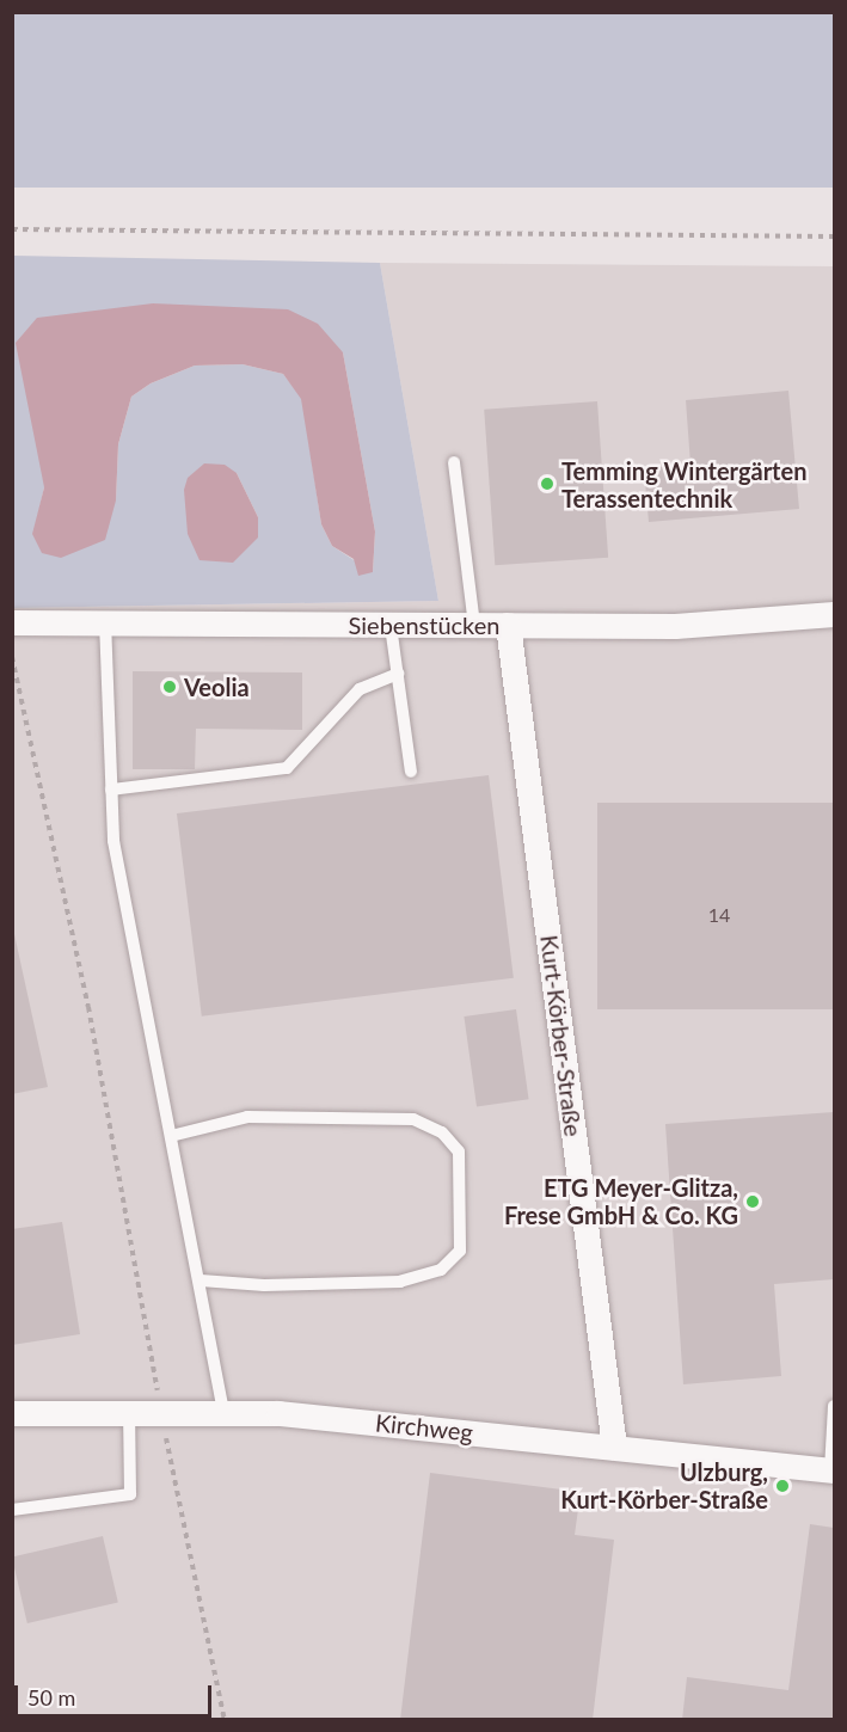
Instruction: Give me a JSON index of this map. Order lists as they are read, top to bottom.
{
  "streets": {
    "street": ["Siebenstücken", "Kurt-Körber-Straße", "Kirchweg"]
  },
  "crossings": [
    ["Siebenstücken", "Kurt-Körber-Straße"],
    ["Kurt-Körber-Straße", "Kirchweg"]
  ],
  "places": [
    "Temming Wintergärten Terassentechnik",
    "Veolia",
    "ETG Meyer-Glitza, Frese GmbH & Co. KG",
    "Ulzburg, Kurt-Körber-Straße"
  ],
  "house_numbers": ["14"],
  "scale_bar": "50 m"
}
